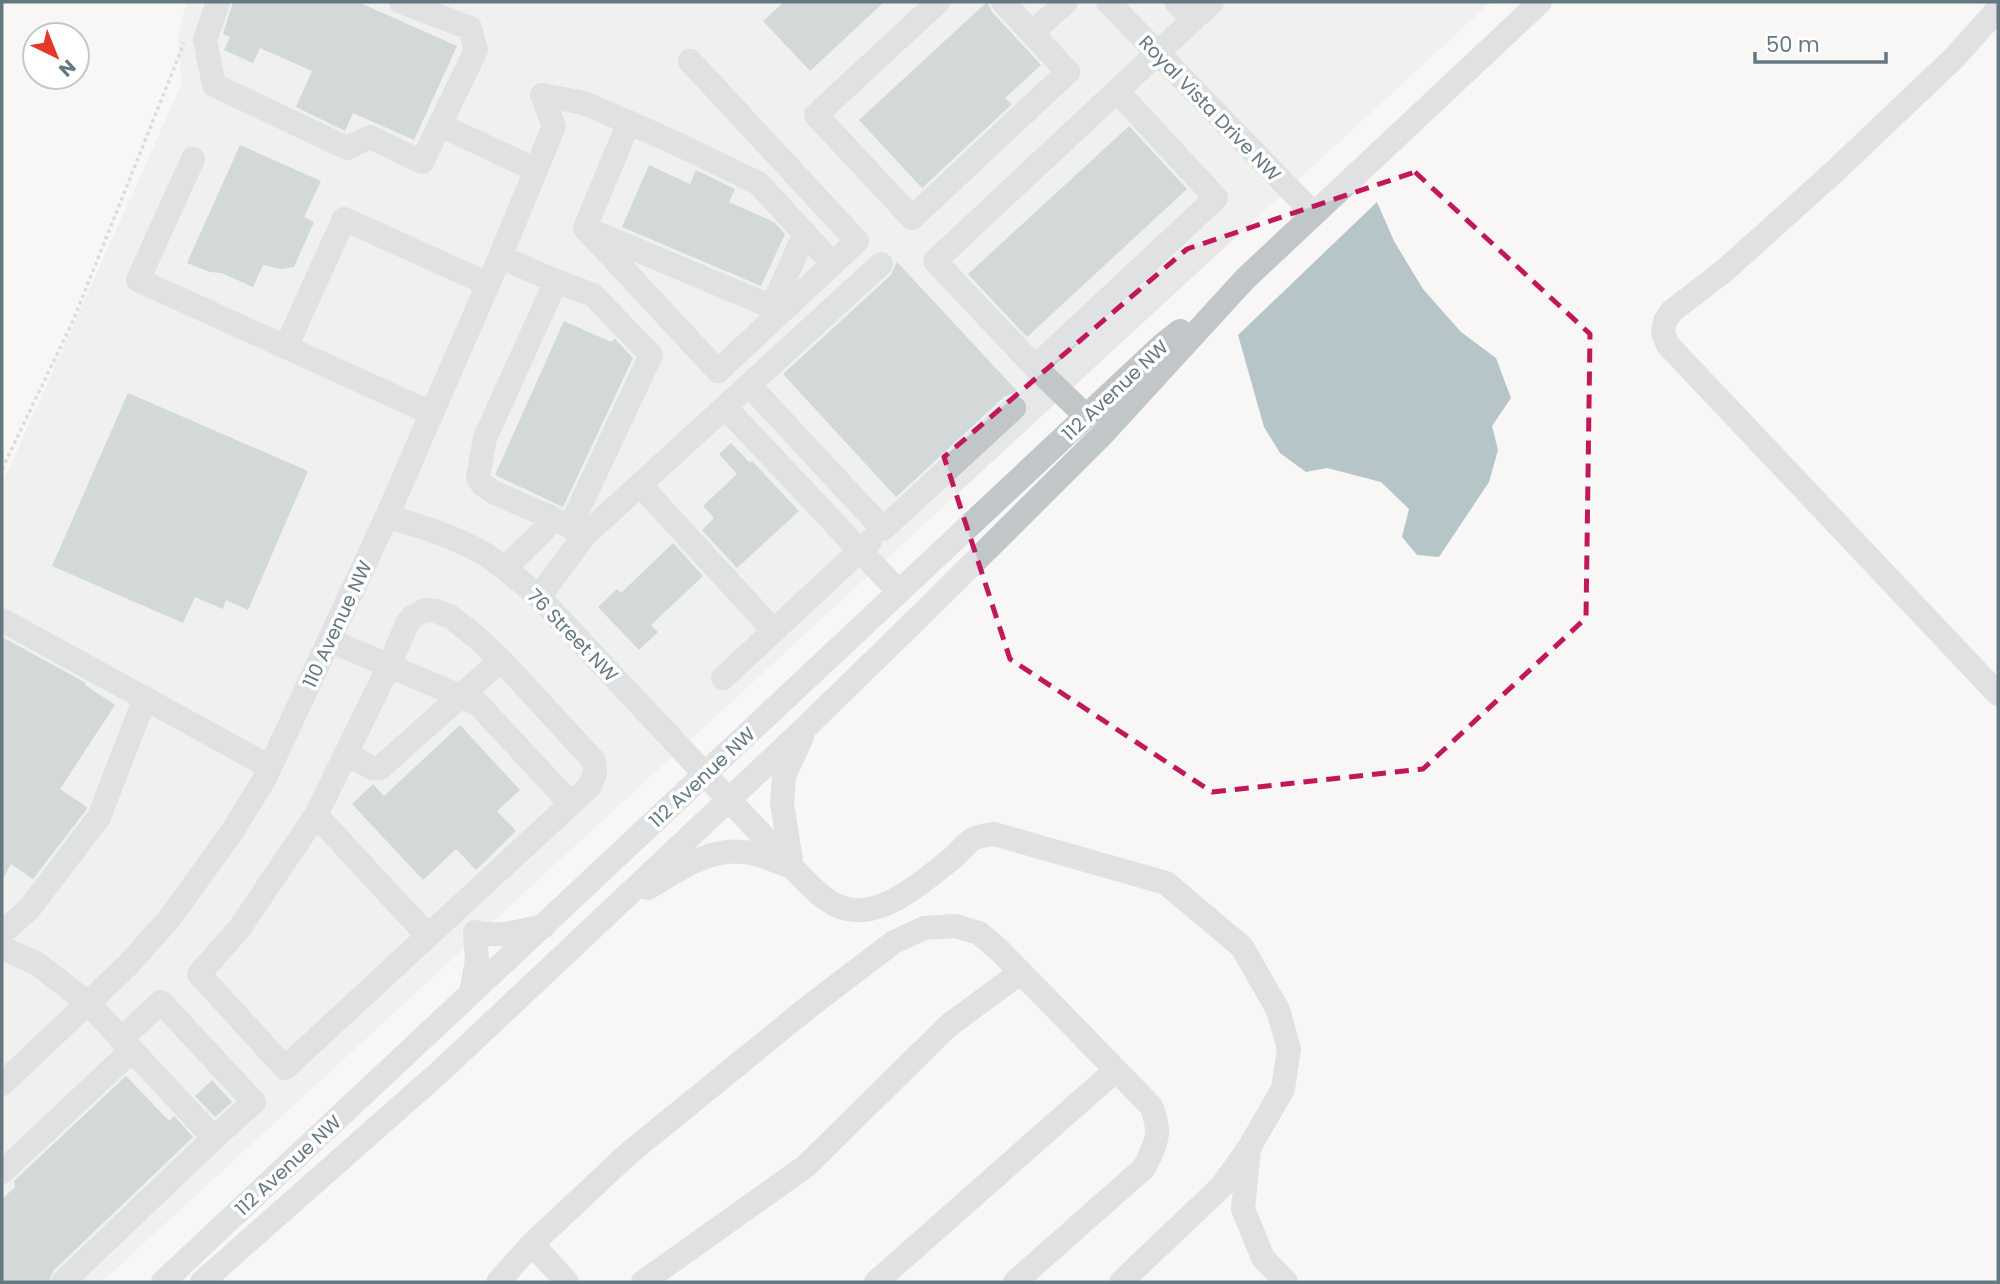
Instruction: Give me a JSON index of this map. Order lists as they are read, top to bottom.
{
  "streets": {
    "street": [
      "Royal Vista Drive NW",
      "112 Avenue NW",
      "110 Avenue NW",
      "76 Street NW"
    ]
  },
  "crossings": [
    ["Royal Vista Drive NW", "112 Avenue NW"],
    ["112 Avenue NW", "76 Street NW"],
    ["110 Avenue NW", "76 Street NW"]
  ],
  "scale_bar": "50 m",
  "north": "bottom right"
}
